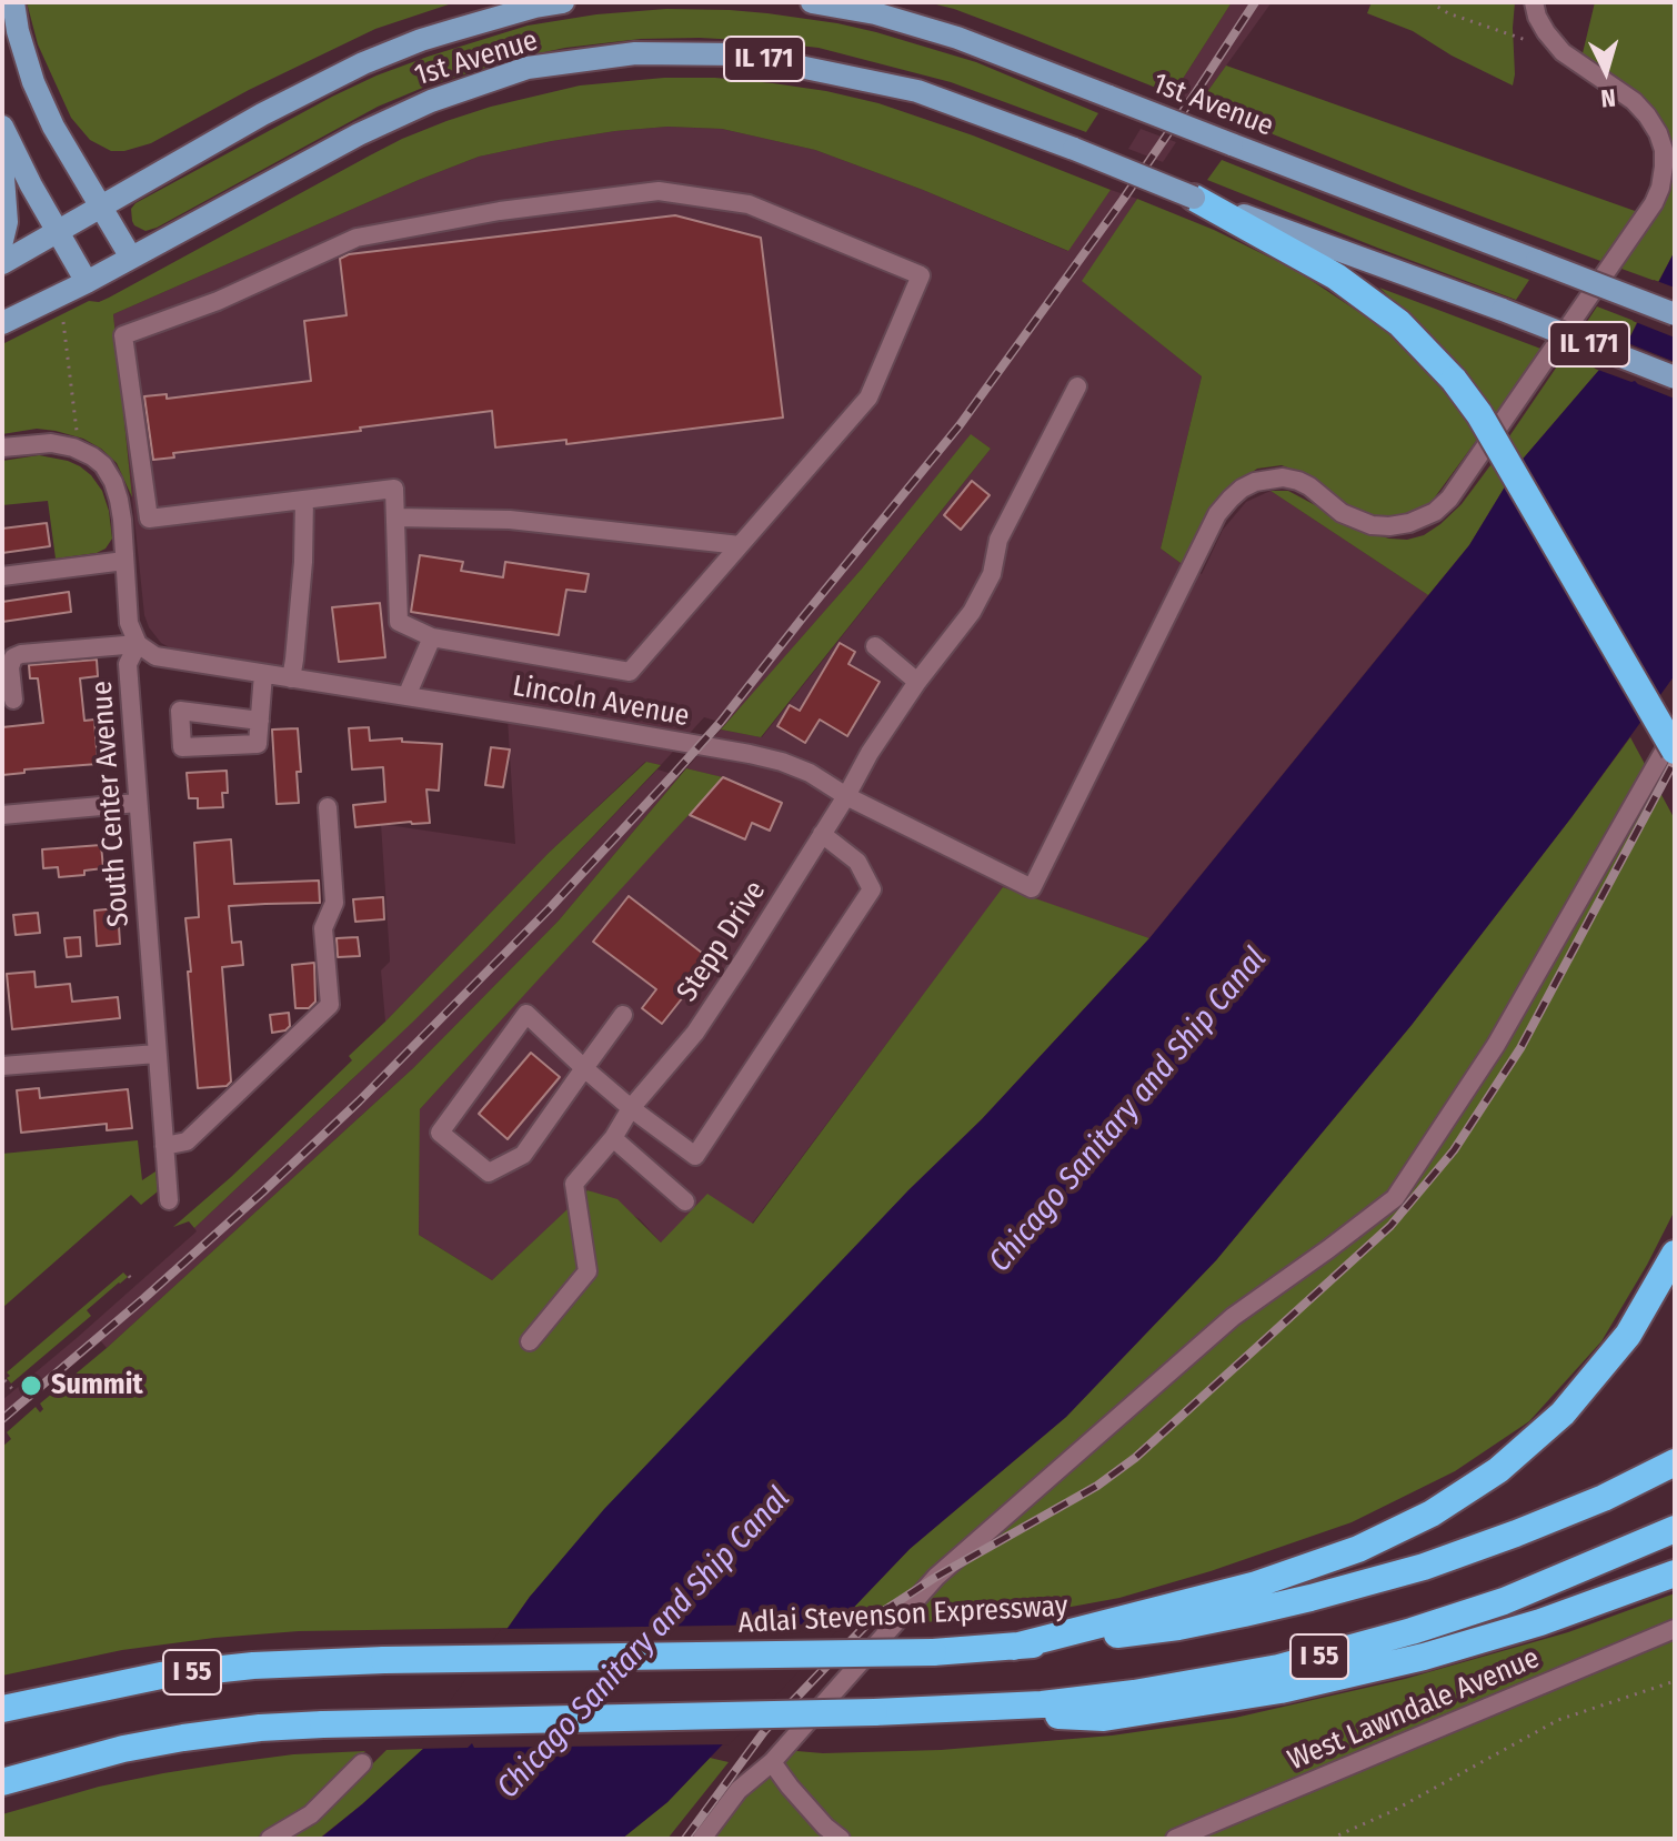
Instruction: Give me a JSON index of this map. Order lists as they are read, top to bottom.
{
  "streets": {
    "highway": ["Adlai Stevenson Expressway", "I 55"],
    "main road": ["1st Avenue", "IL 171"],
    "street": [
      "Lincoln Avenue",
      "South Center Avenue",
      "Stepp Drive",
      "West Lawndale Avenue"
    ]
  },
  "crossings": [
    ["1st Avenue", "IL 171"],
    ["Lincoln Avenue", "South Center Avenue"],
    ["Lincoln Avenue", "Stepp Drive"]
  ],
  "water": ["Chicago Sanitary and Ship Canal"],
  "places": ["Summit"],
  "north": "bottom"
}
